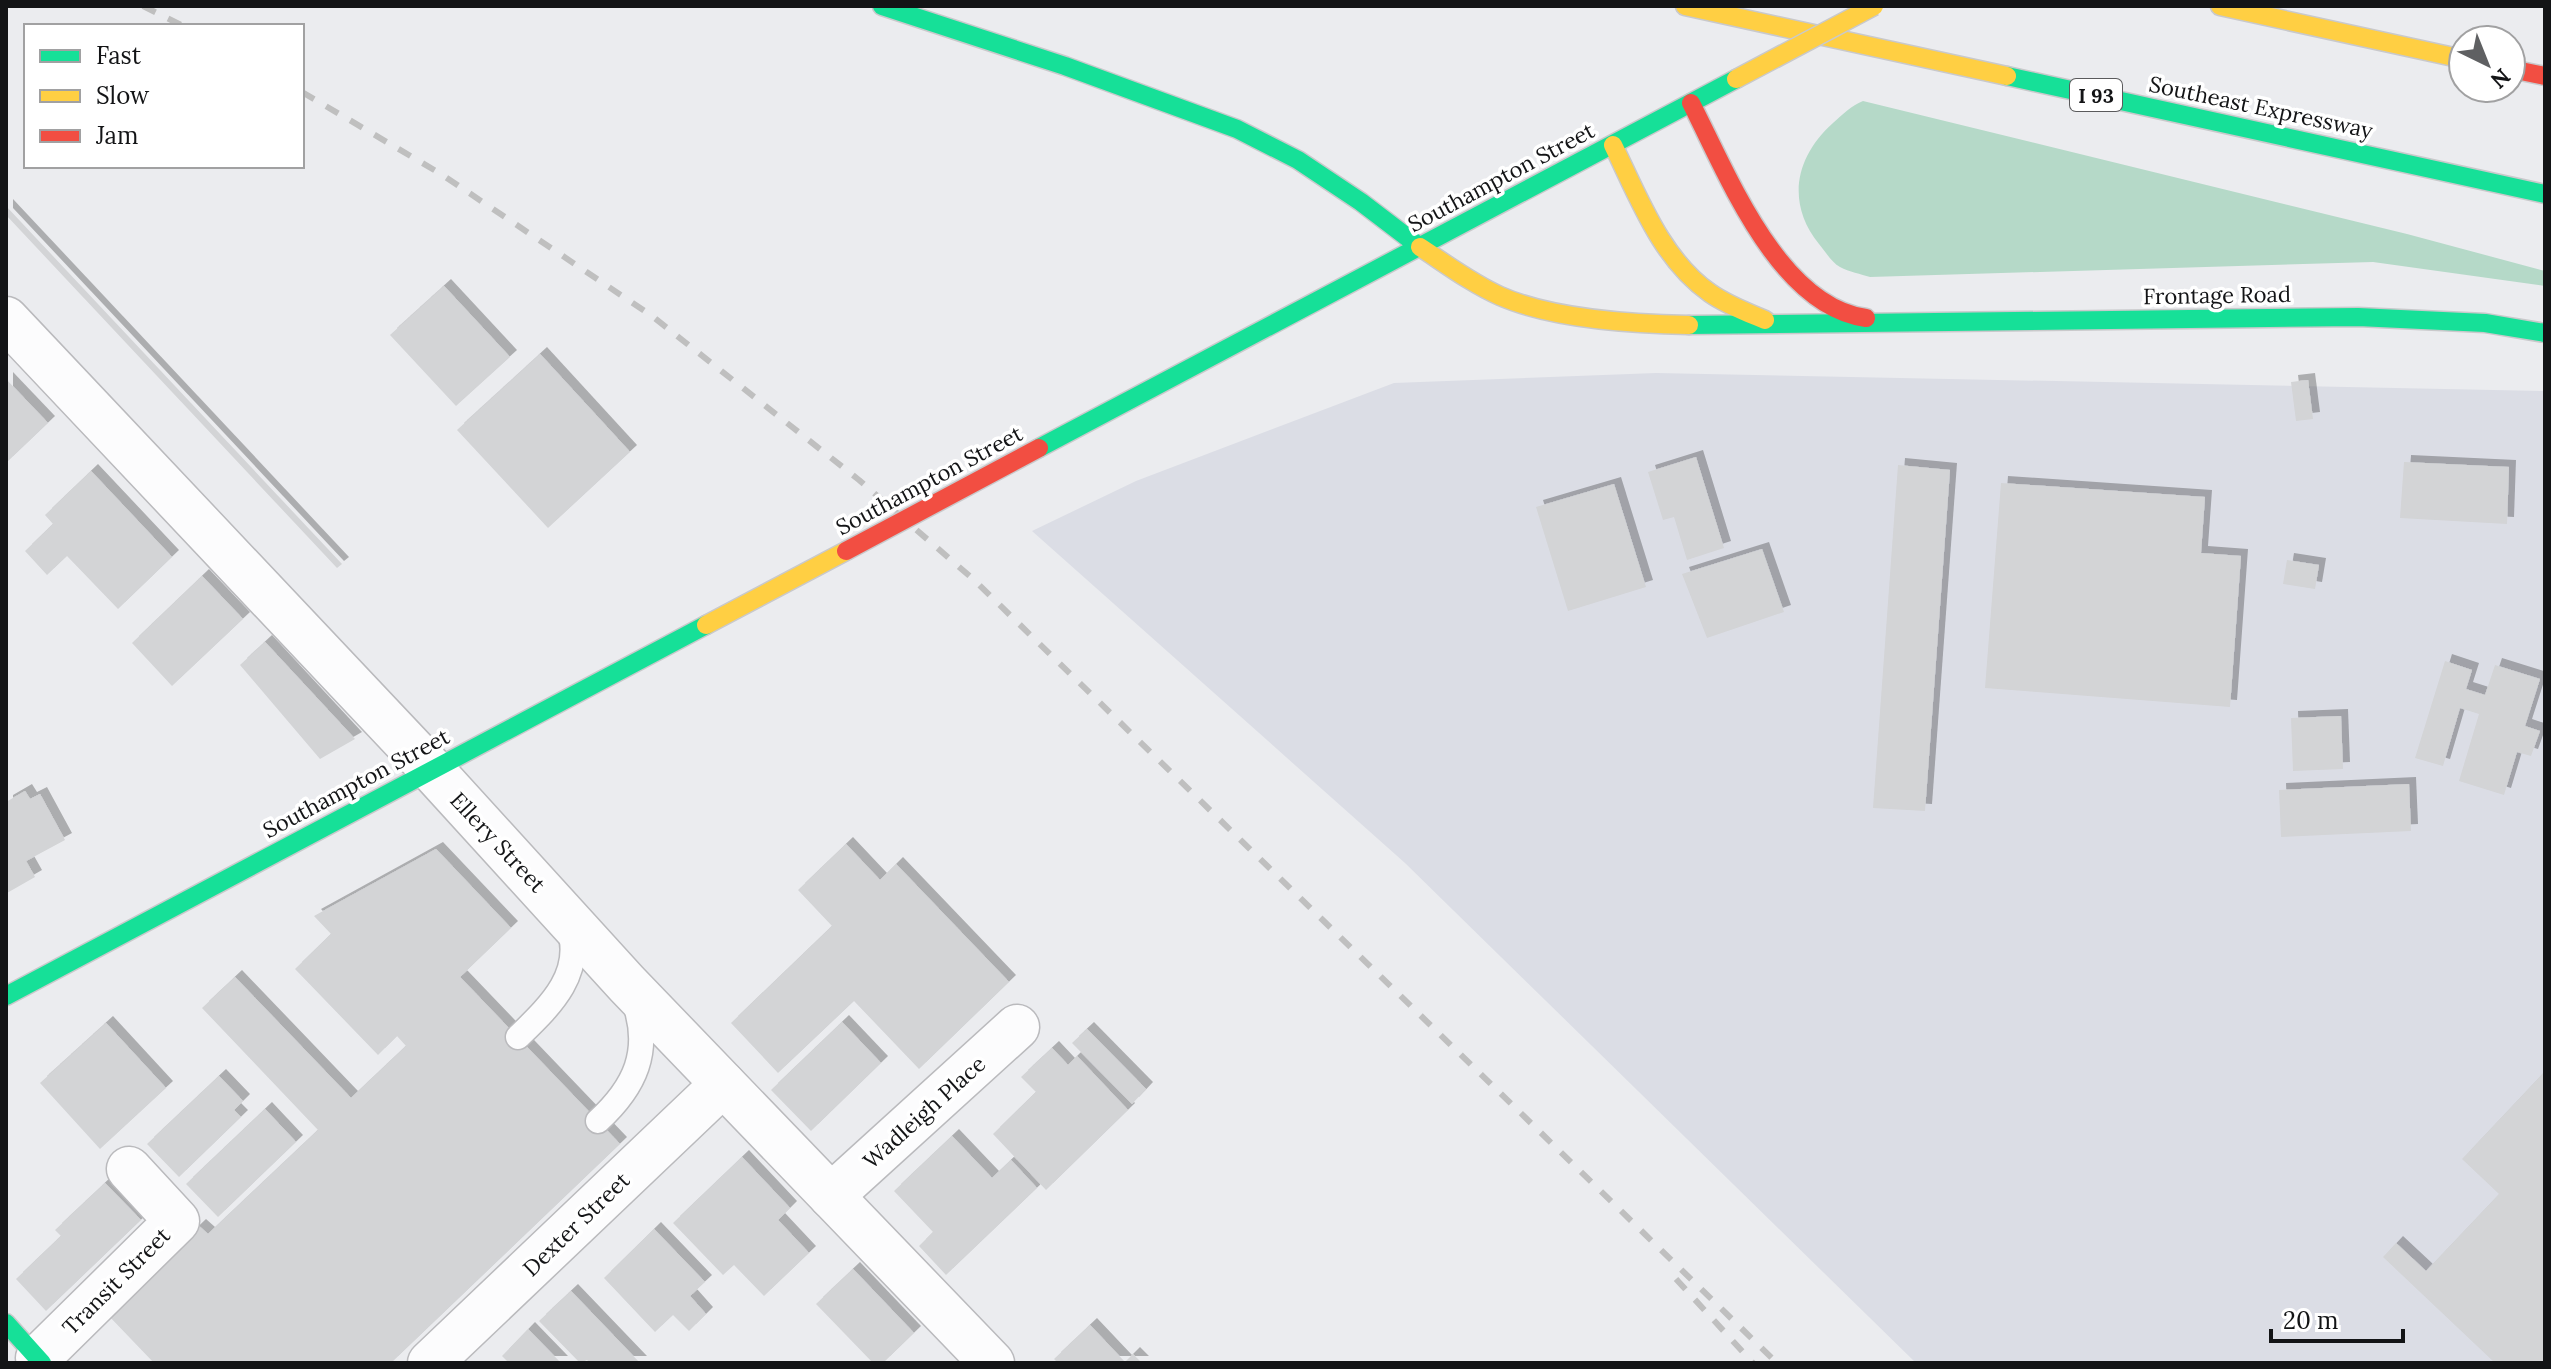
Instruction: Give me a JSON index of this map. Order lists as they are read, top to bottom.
{
  "streets": {
    "main road": [
      "I 93",
      "Southeast Expressway",
      "Southampton Street",
      "Frontage Road"
    ],
    "street": [
      "Ellery Street",
      "Wadleigh Place",
      "Dexter Street",
      "Transit Street"
    ]
  },
  "crossings": [
    ["Southampton Street", "Frontage Road"],
    ["Southampton Street", "Ellery Street"],
    ["Ellery Street", "Wadleigh Place"],
    ["Ellery Street", "Dexter Street"]
  ],
  "legend": ["Fast", "Slow", "Jam"],
  "scale_bar": "20 m",
  "north": "bottom right"
}
